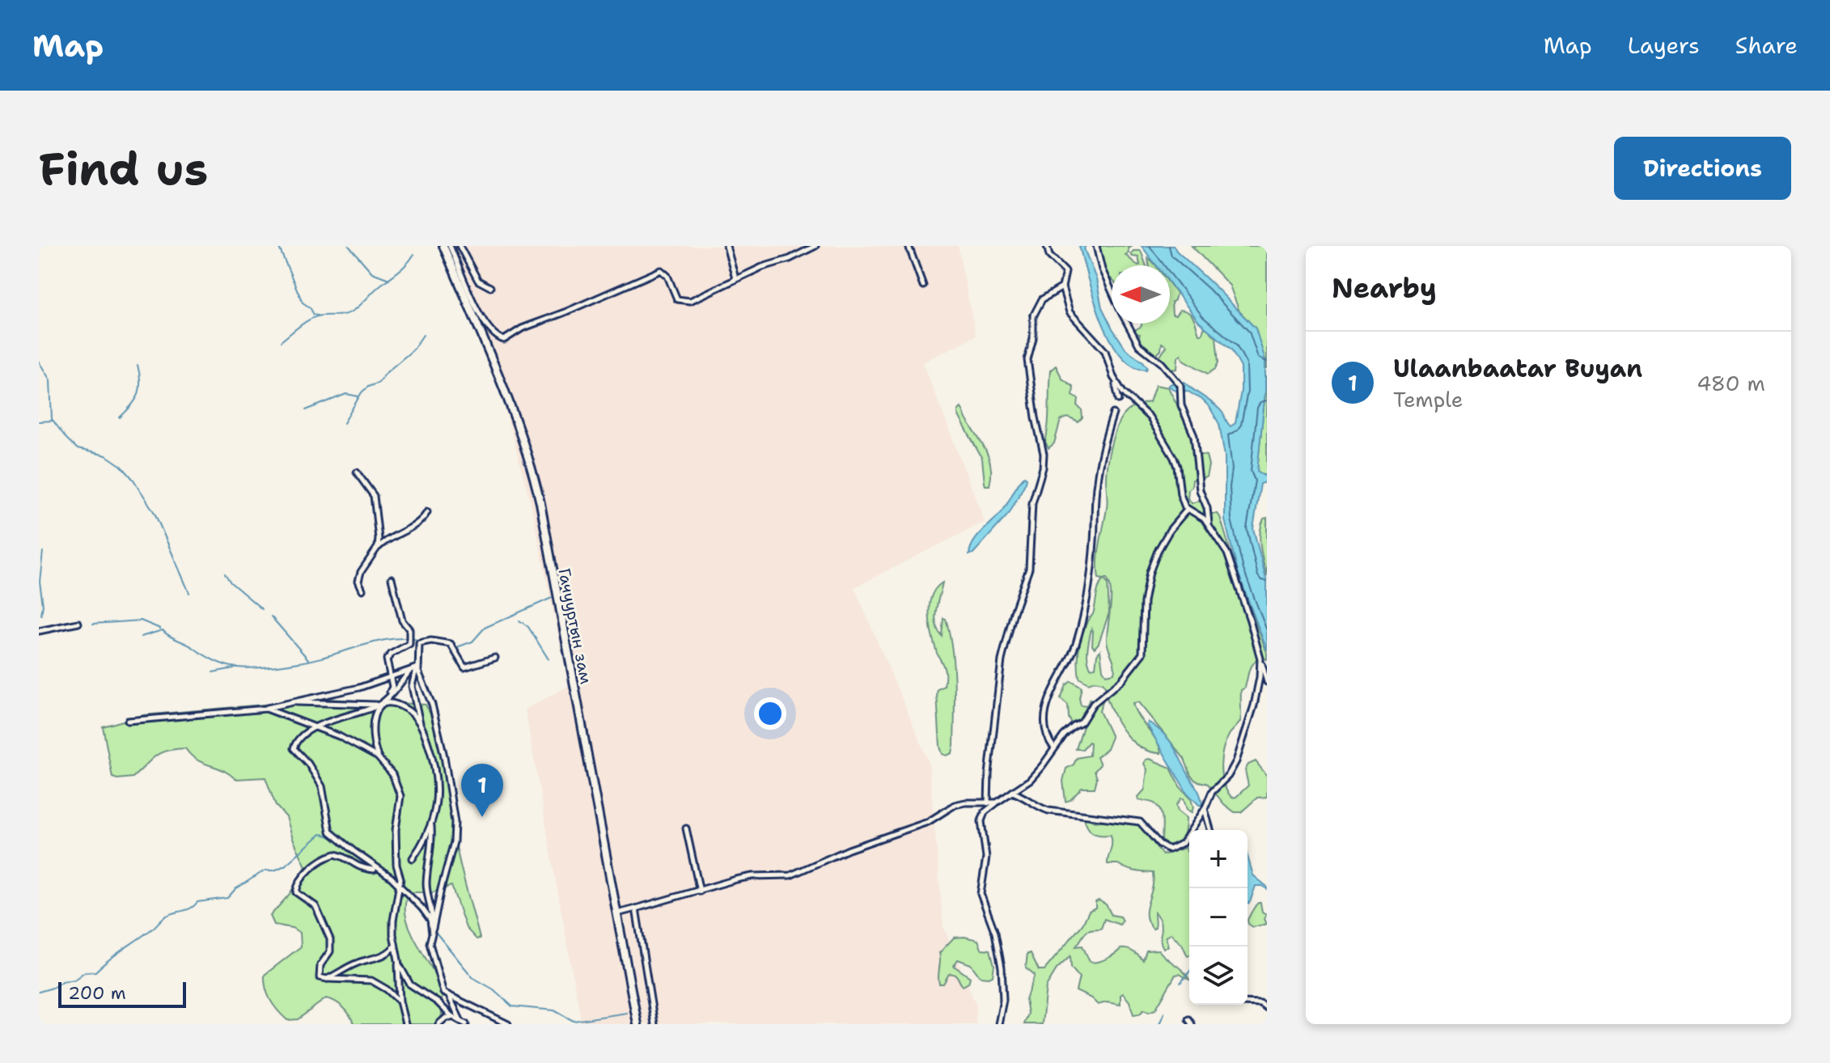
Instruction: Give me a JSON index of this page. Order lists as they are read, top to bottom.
{
  "streets": {
    "main road": ["Гачууртын зам"]
  },
  "scale_bar": "200 m",
  "north": "left",
  "page": {
    "header": "Map",
    "nav": ["Map", "Layers", "Share"],
    "buttons": "Directions",
    "title": "Find us",
    "heading": "Nearby",
    "list": [
      {
        "mark": "1",
        "name": "Ulaanbaatar Buyan",
        "note": "Temple",
        "value": "480 m"
      }
    ],
    "pins": "1",
    "map_buttons": ["+", "−"],
    "scale": "200 m"
  }
}
